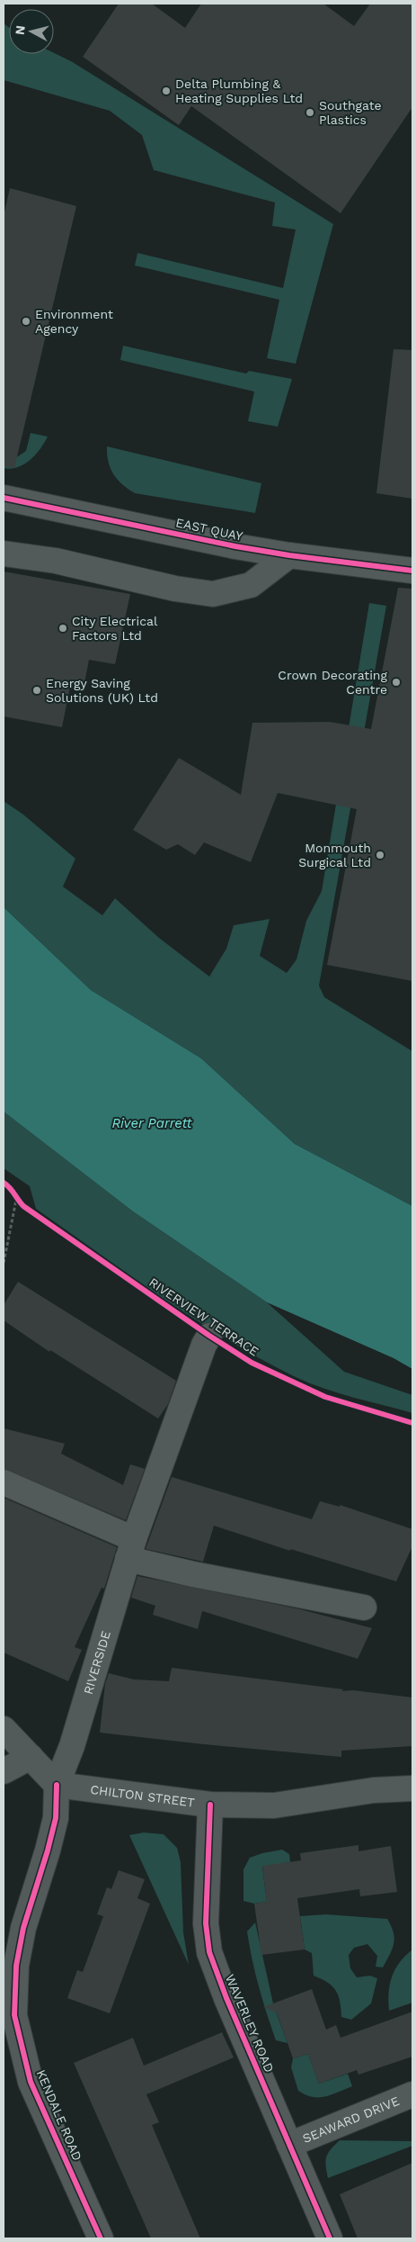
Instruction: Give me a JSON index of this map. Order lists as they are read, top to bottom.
{
  "streets": {
    "street": [
      "EAST QUAY",
      "RIVERSIDE",
      "CHILTON STREET",
      "WAVERLEY ROAD",
      "KENDALE ROAD",
      "SEAWARD DRIVE"
    ],
    "cycle path": ["RIVERVIEW TERRACE"]
  },
  "crossings": [
    ["RIVERSIDE", "CHILTON STREET"],
    ["RIVERSIDE", "KENDALE ROAD"],
    ["CHILTON STREET", "WAVERLEY ROAD"],
    ["CHILTON STREET", "KENDALE ROAD"],
    ["WAVERLEY ROAD", "SEAWARD DRIVE"]
  ],
  "water": ["River Parrett"],
  "places": [
    "Delta Plumbing & Heating Supplies Ltd",
    "Southgate Plastics",
    "Environment Agency",
    "City Electrical Factors Ltd",
    "Crown Decorating Centre",
    "Energy Saving Solutions (UK) Ltd",
    "Monmouth Surgical Ltd"
  ],
  "north": "left"
}
